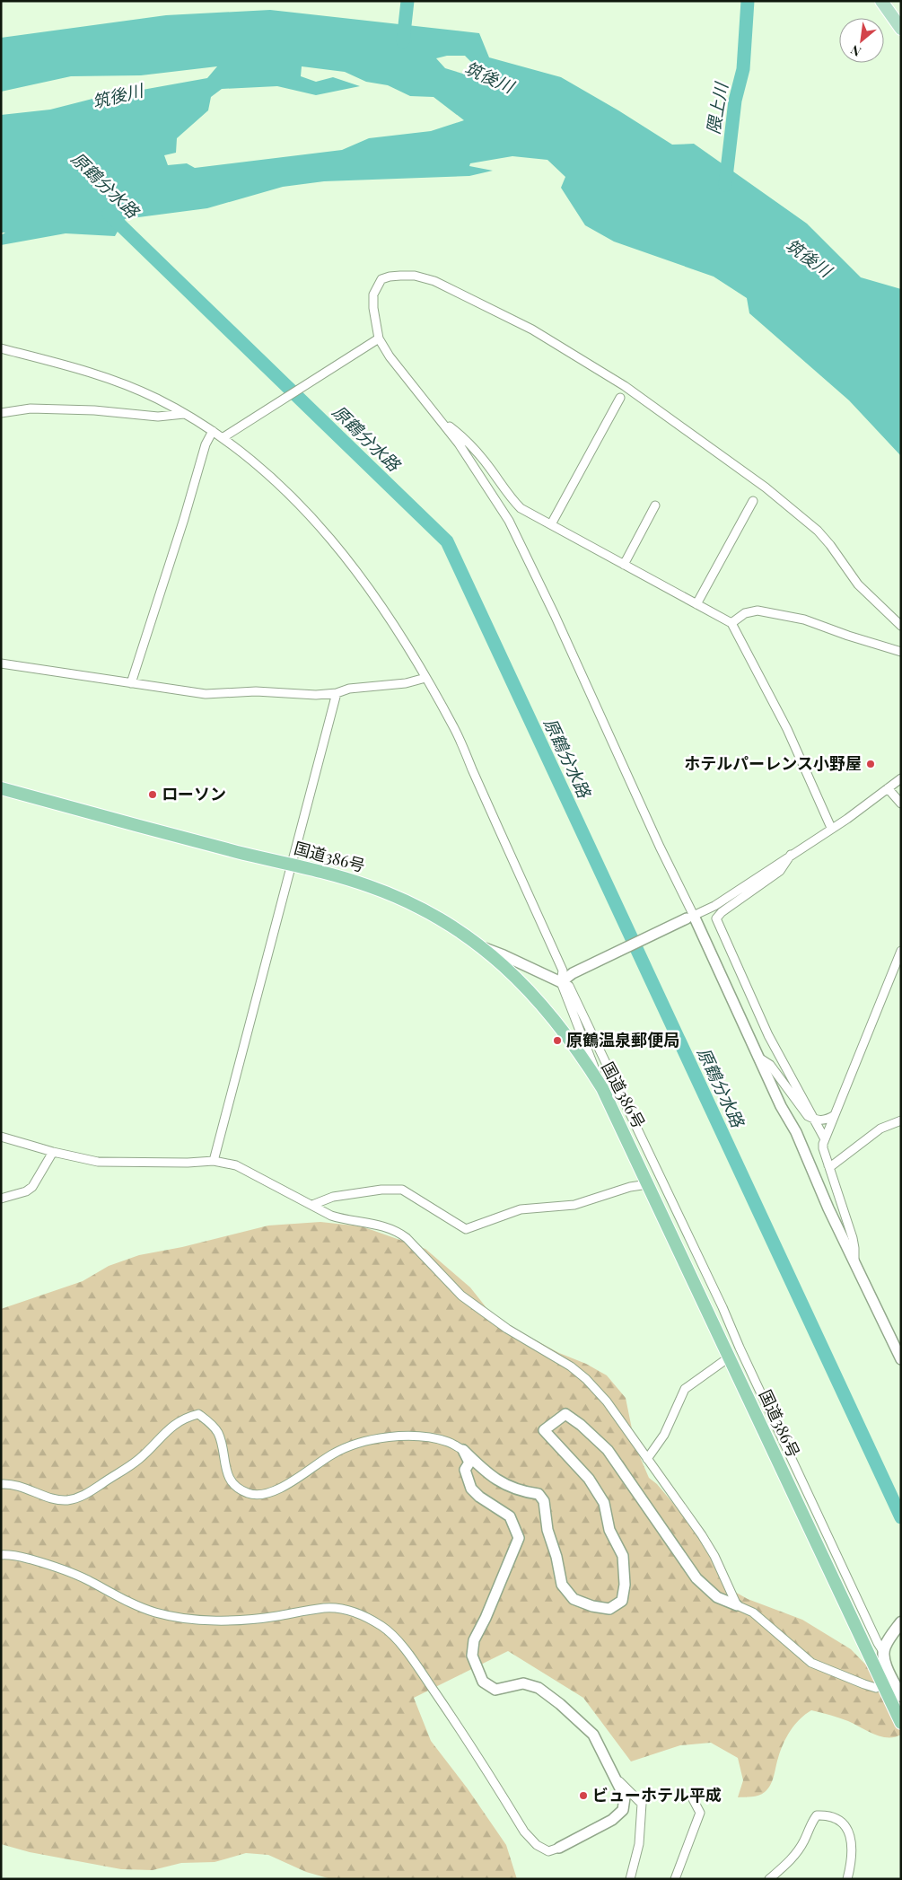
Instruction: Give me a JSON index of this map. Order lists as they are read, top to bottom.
{
  "streets": {
    "highway": ["国道386号"]
  },
  "water": ["筑後川", "隈上川", "原鶴分水路"],
  "places": [
    "ホテルパーレンス小野屋",
    "ローソン",
    "原鶴温泉郵便局",
    "ビューホテル平成"
  ],
  "north": "bottom left"
}
